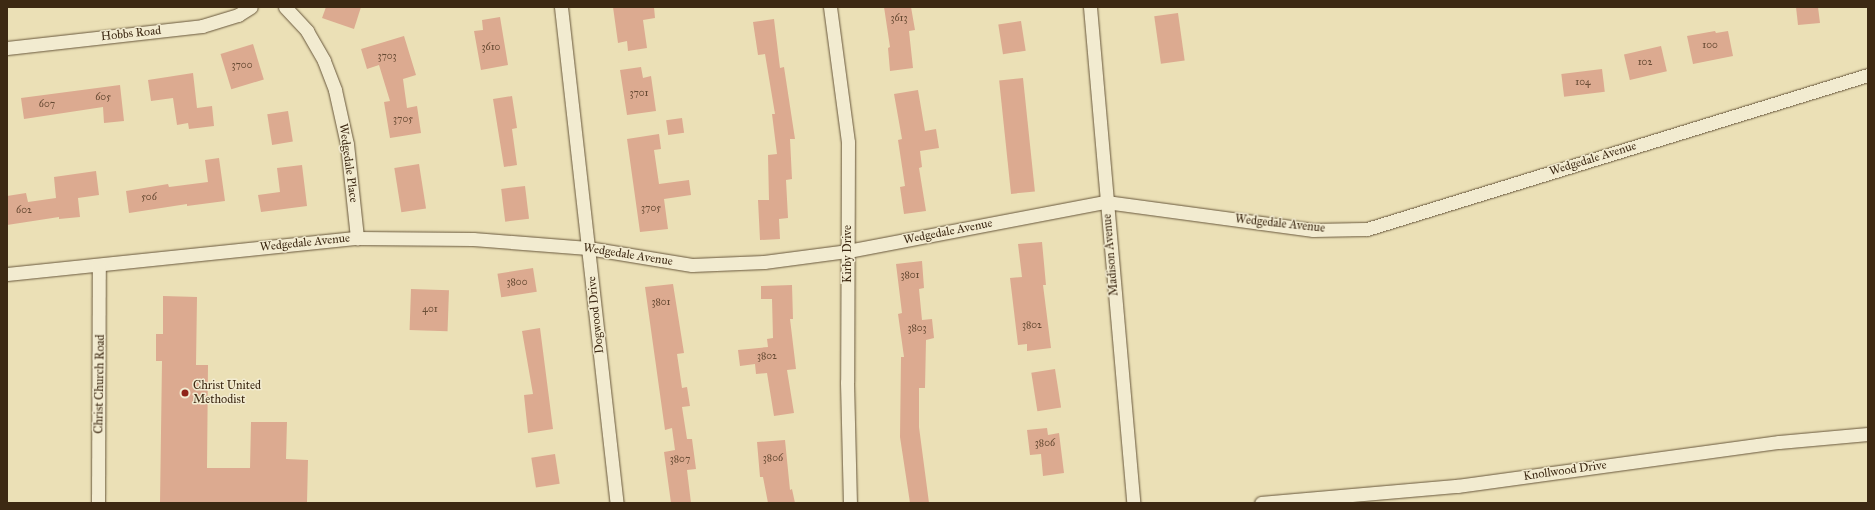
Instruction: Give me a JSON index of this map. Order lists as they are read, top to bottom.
{
  "streets": {
    "street": [
      "Hobbs Road",
      "Wedgedale Avenue",
      "Wedgedale Place",
      "Kirby Drive",
      "Madison Avenue",
      "Dogwood Drive",
      "Christ Church Road",
      "Knollwood Drive"
    ]
  },
  "crossings": [
    ["Wedgedale Avenue", "Wedgedale Place"],
    ["Wedgedale Avenue", "Kirby Drive"],
    ["Wedgedale Avenue", "Madison Avenue"],
    ["Wedgedale Avenue", "Dogwood Drive"],
    ["Wedgedale Avenue", "Christ Church Road"]
  ],
  "places": ["Christ United Methodist"],
  "house_numbers": [
    "3613",
    "100",
    "3610",
    "3703",
    "102",
    "3700",
    "104",
    "3701",
    "605",
    "607",
    "3705",
    "506",
    "3705",
    "602",
    "3801",
    "3800",
    "3801",
    "401",
    "3802",
    "3803",
    "3802",
    "3806",
    "3806",
    "3807"
  ]
}
